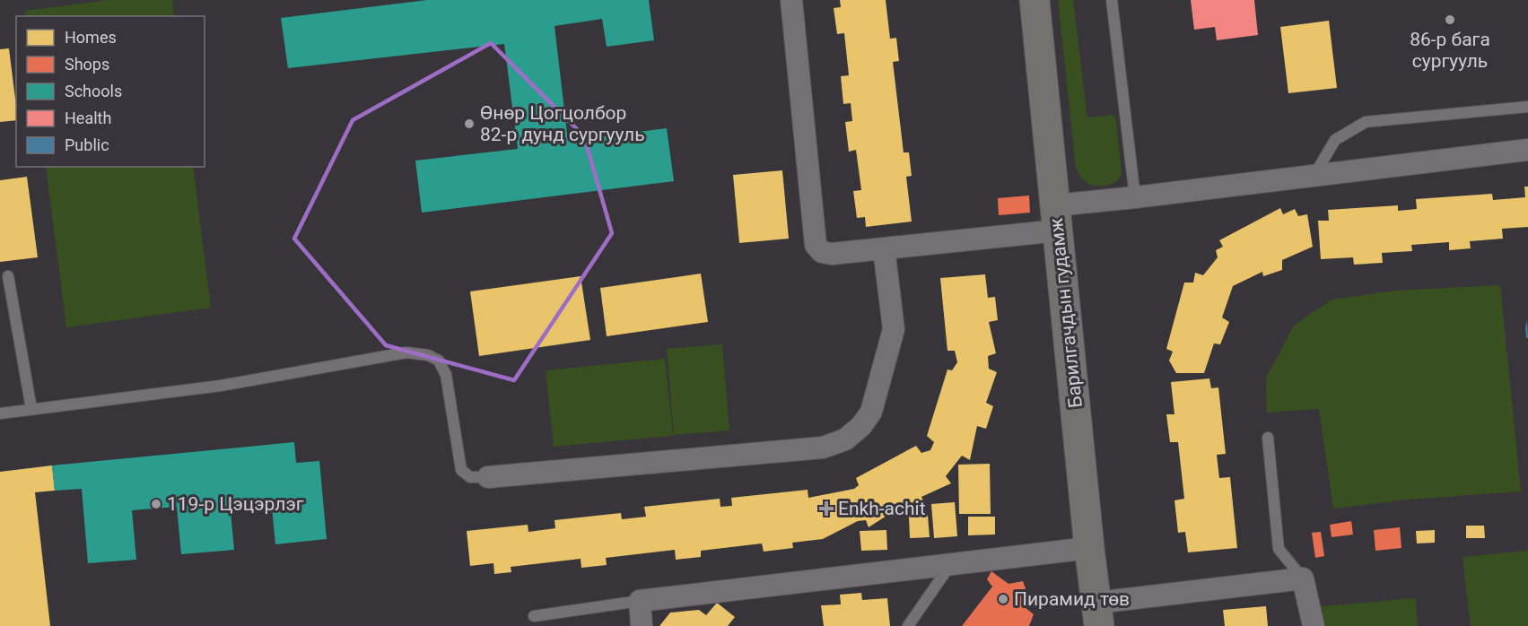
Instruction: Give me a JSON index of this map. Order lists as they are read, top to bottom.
{
  "streets": {
    "street": ["Барилгачдын гудамж"]
  },
  "places": {
    "other": [
      "86-р бага сургууль",
      "Өнөр Цогцолбор 82-р дунд сургууль",
      "119-р Цэцэрлэг",
      "Пирамид төв"
    ],
    "health": ["Enkh-achit"]
  },
  "legend": [
    "Homes",
    "Shops",
    "Schools",
    "Health",
    "Public"
  ]
}
